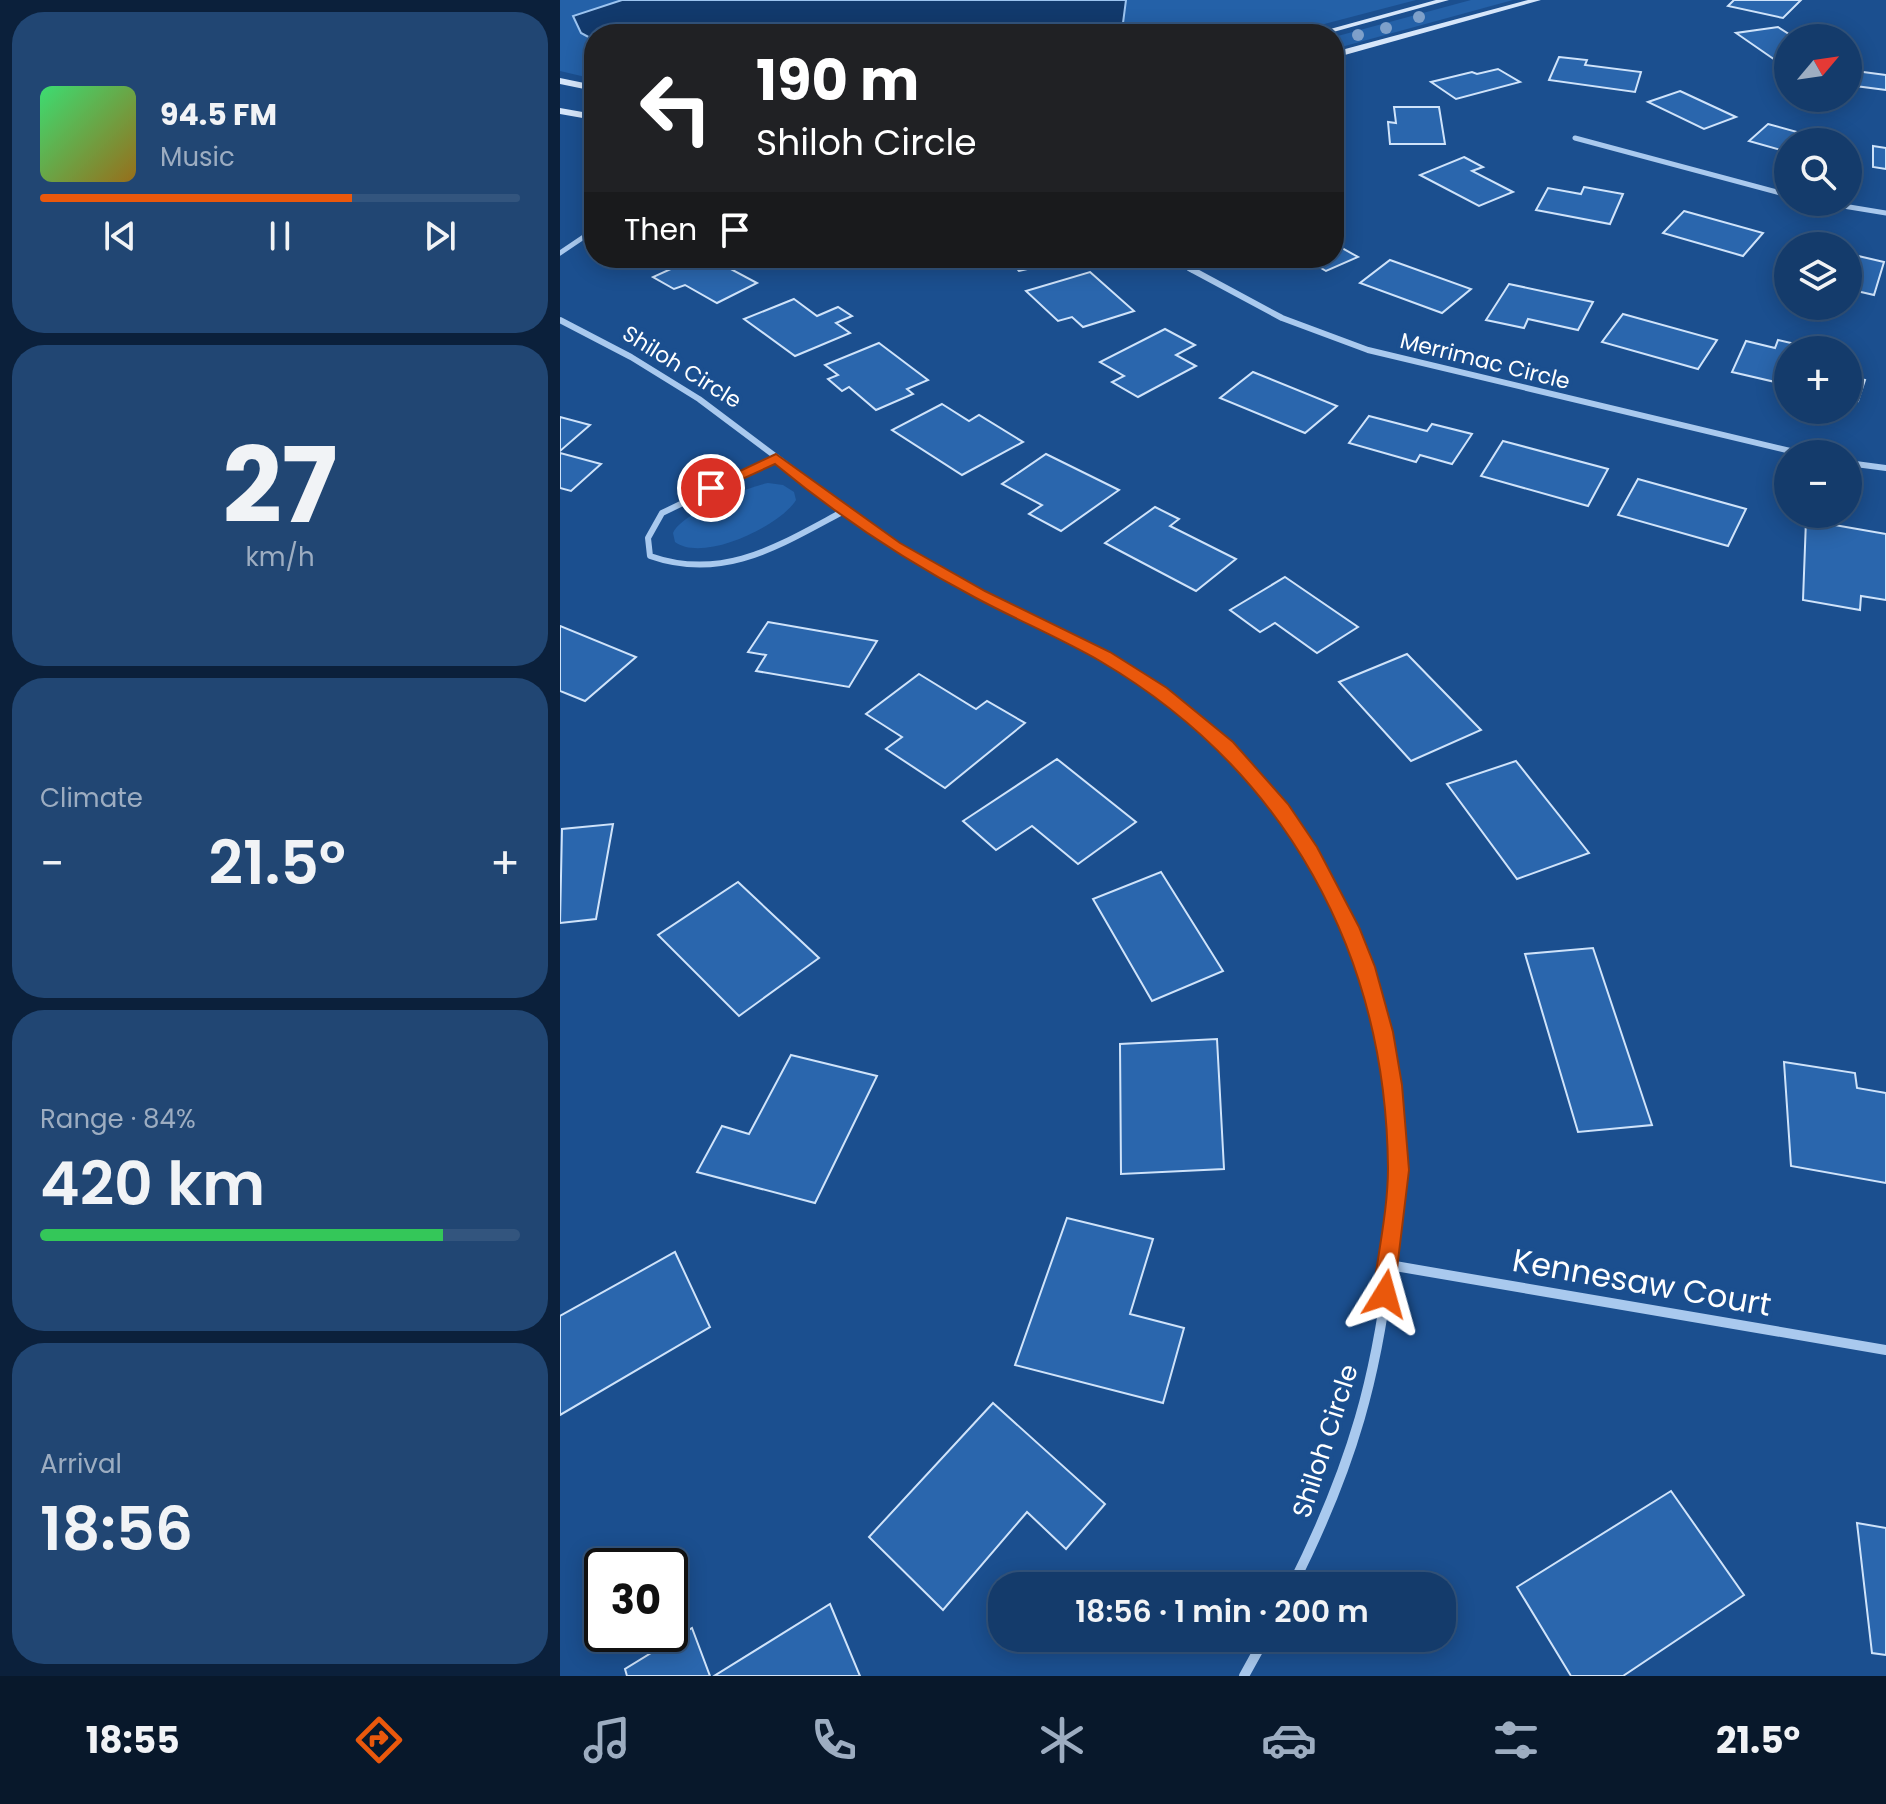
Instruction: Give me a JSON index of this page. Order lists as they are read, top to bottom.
{
  "streets": {
    "street": ["Merrimac Circle", "Shiloh Circle", "Kennesaw Court"]
  },
  "crossings": [
    ["Shiloh Circle", "Kennesaw Court"]
  ],
  "north": "top right",
  "page": {
    "map_buttons": ["+", "−"],
    "turn": ["190 m", "Shiloh Circle"],
    "song": ["94.5 FM", "Music"],
    "then": "Then",
    "tile": [
      ["27", "km/h"],
      "Climate",
      ["Range · 84%", "420 km"],
      ["Arrival", "18:56"]
    ],
    "heat": ["−", "21.5°", "+"],
    "limit": "30",
    "trip": "18:56 · 1 min · 200 m",
    "tabs": ["18:55", "21.5°"]
  }
}
